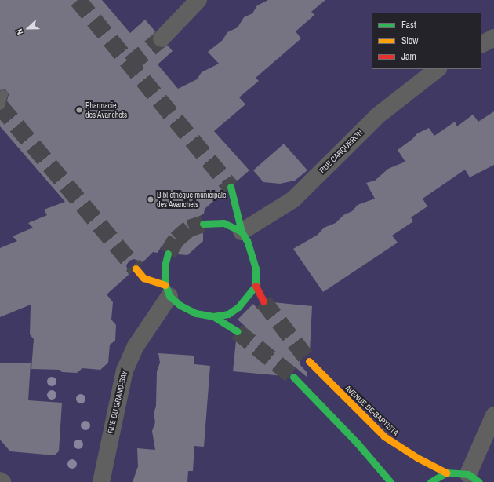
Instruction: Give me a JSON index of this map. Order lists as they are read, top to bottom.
{
  "streets": {
    "street": ["RUE CARQUERON", "RUE DU GRAND-BAY", "AVENUE DE-BAPTISTA"]
  },
  "places": ["Pharmacie des Avanchets", "Bibliothèque municipale des Avanchets"],
  "legend": ["Fast", "Slow", "Jam"],
  "north": "left"
}
